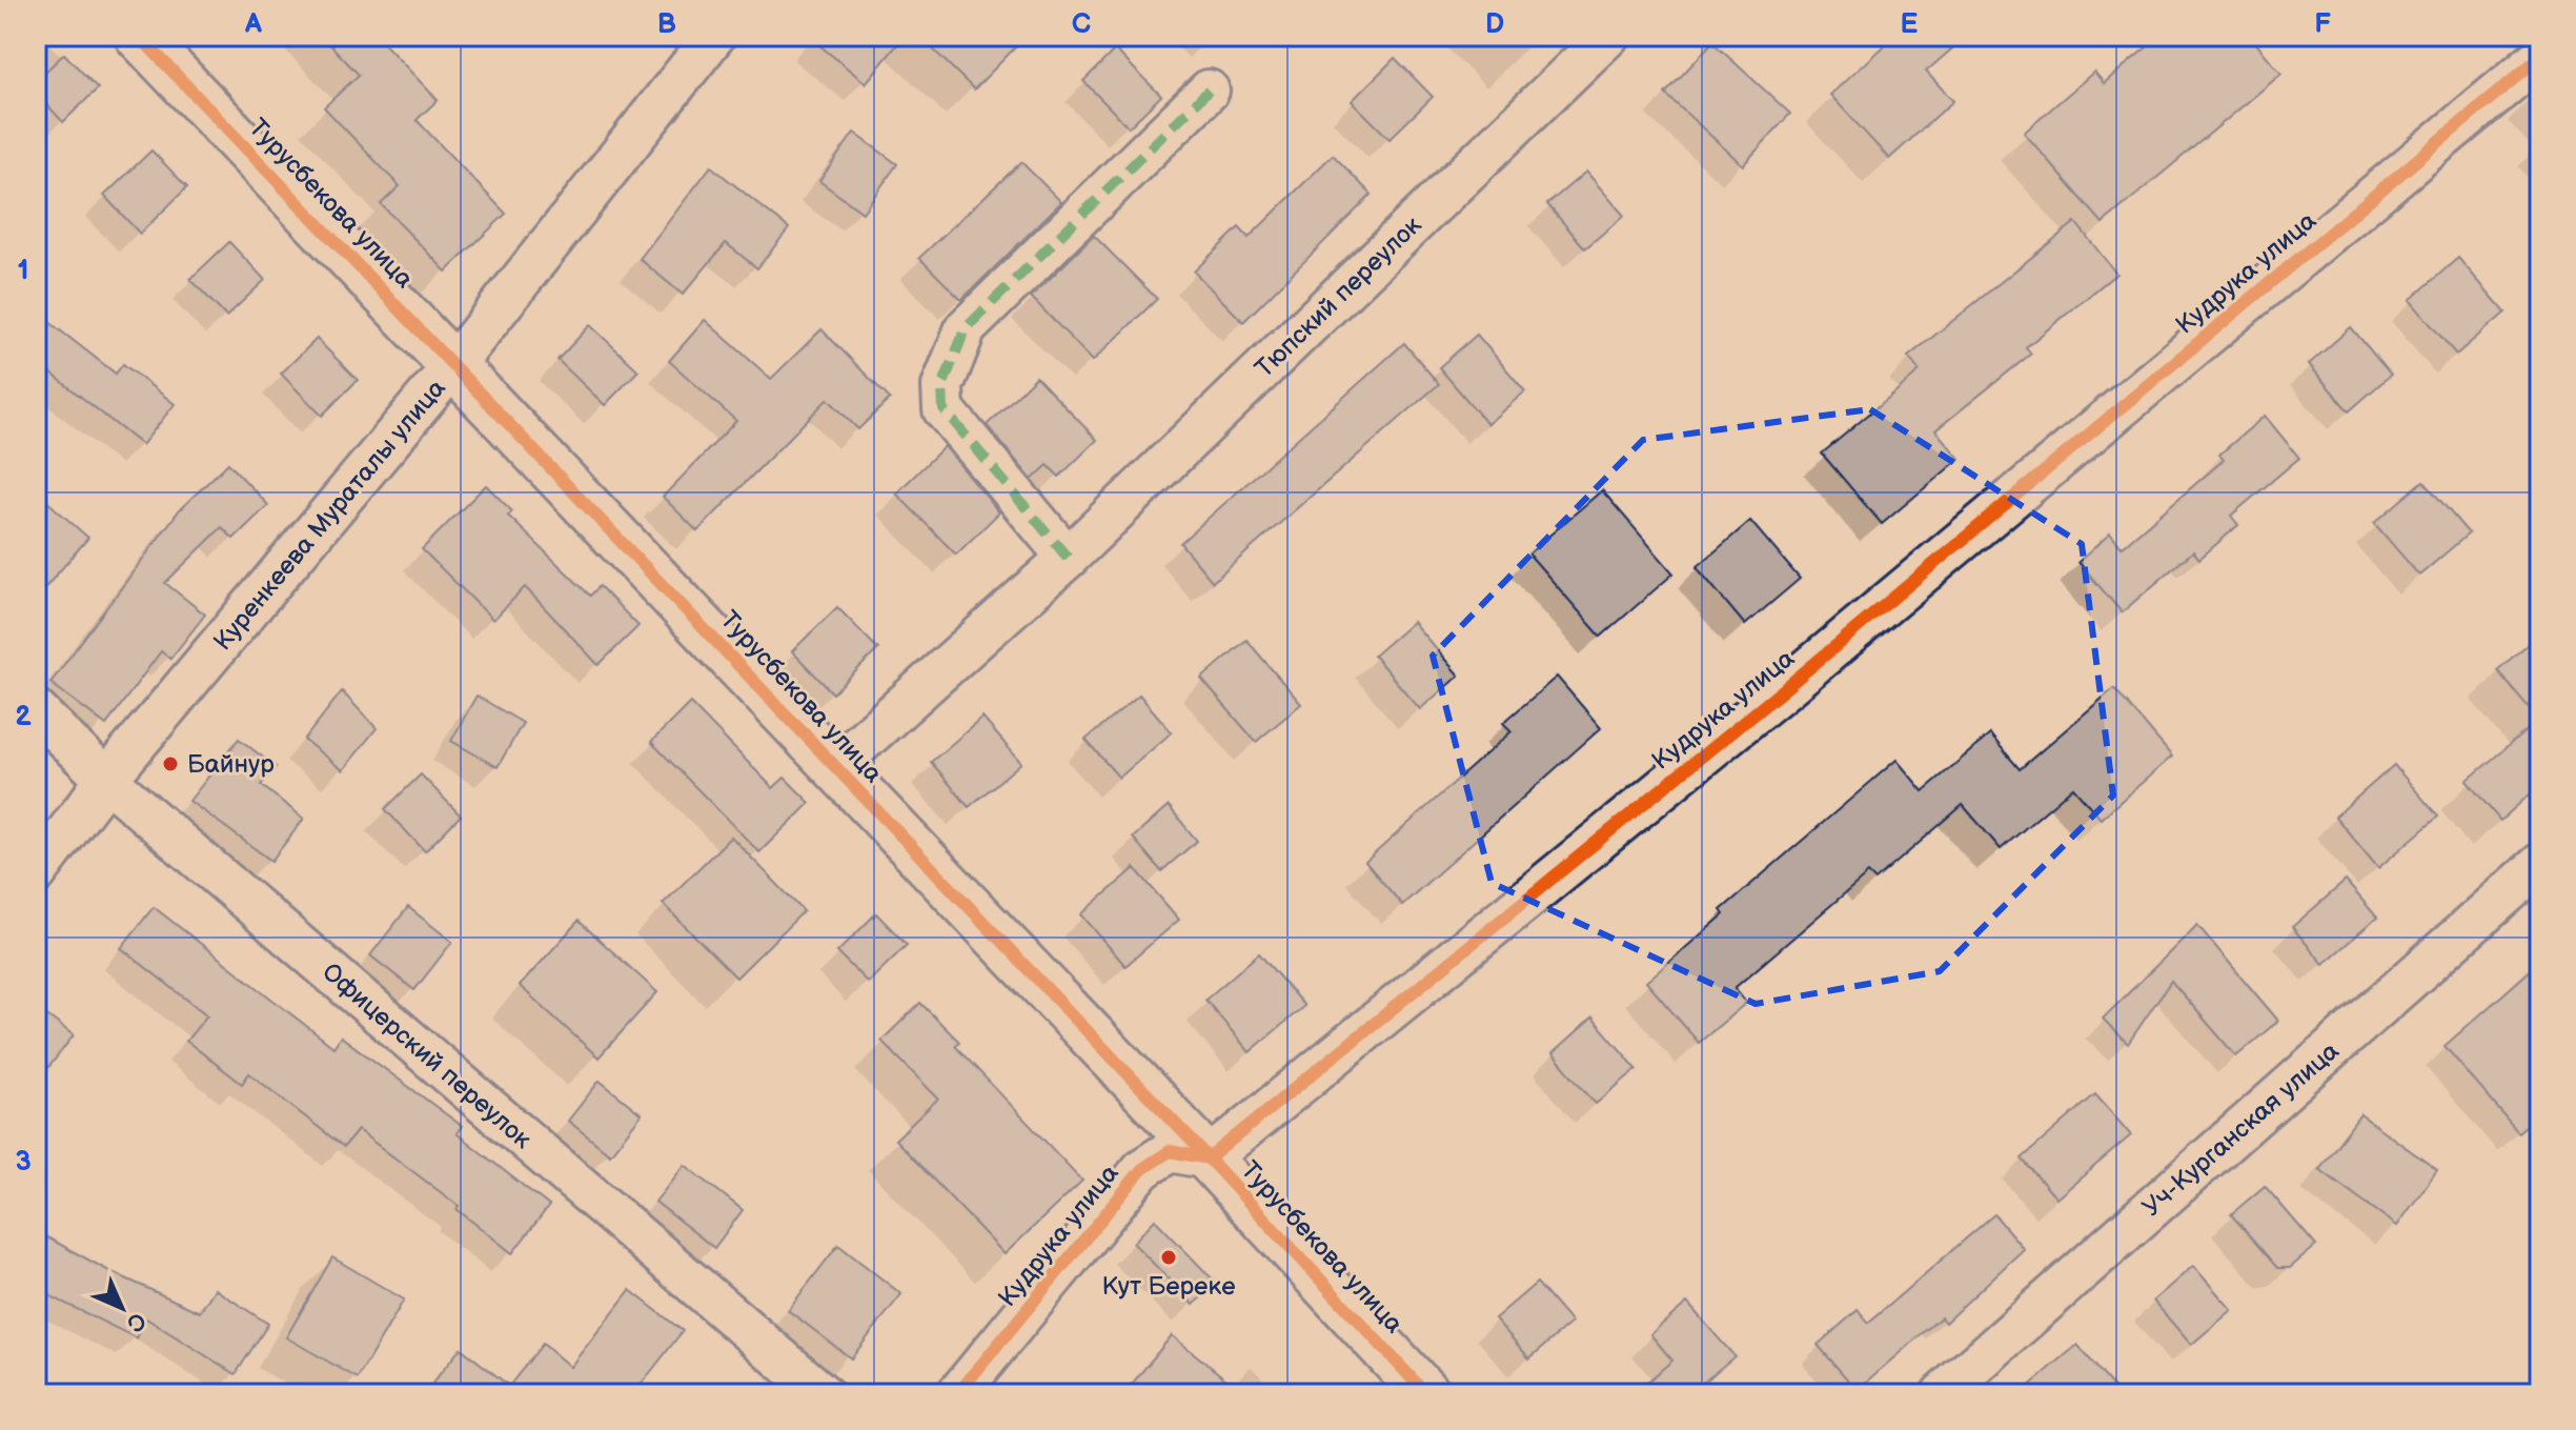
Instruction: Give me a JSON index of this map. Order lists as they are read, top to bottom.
{
  "streets": {
    "street": [
      "Турусбекова улица",
      "Кудрука улица",
      "Тюпский переулок",
      "Куренкеева Мураталы улица",
      "Офицерский переулок",
      "Уч-Курганская улица"
    ]
  },
  "crossings": [
    ["Турусбекова улица", "Кудрука улица"],
    ["Турусбекова улица", "Тюпский переулок"],
    ["Турусбекова улица", "Куренкеева Мураталы улица"],
    ["Куренкеева Мураталы улица", "Офицерский переулок"]
  ],
  "places": ["Байнур", "Кут Береке"],
  "north": "bottom right",
  "grid": {
    "columns": [
      "A",
      "B",
      "C",
      "D",
      "E",
      "F"
    ],
    "rows": ["1", "2", "3"]
  }
}
